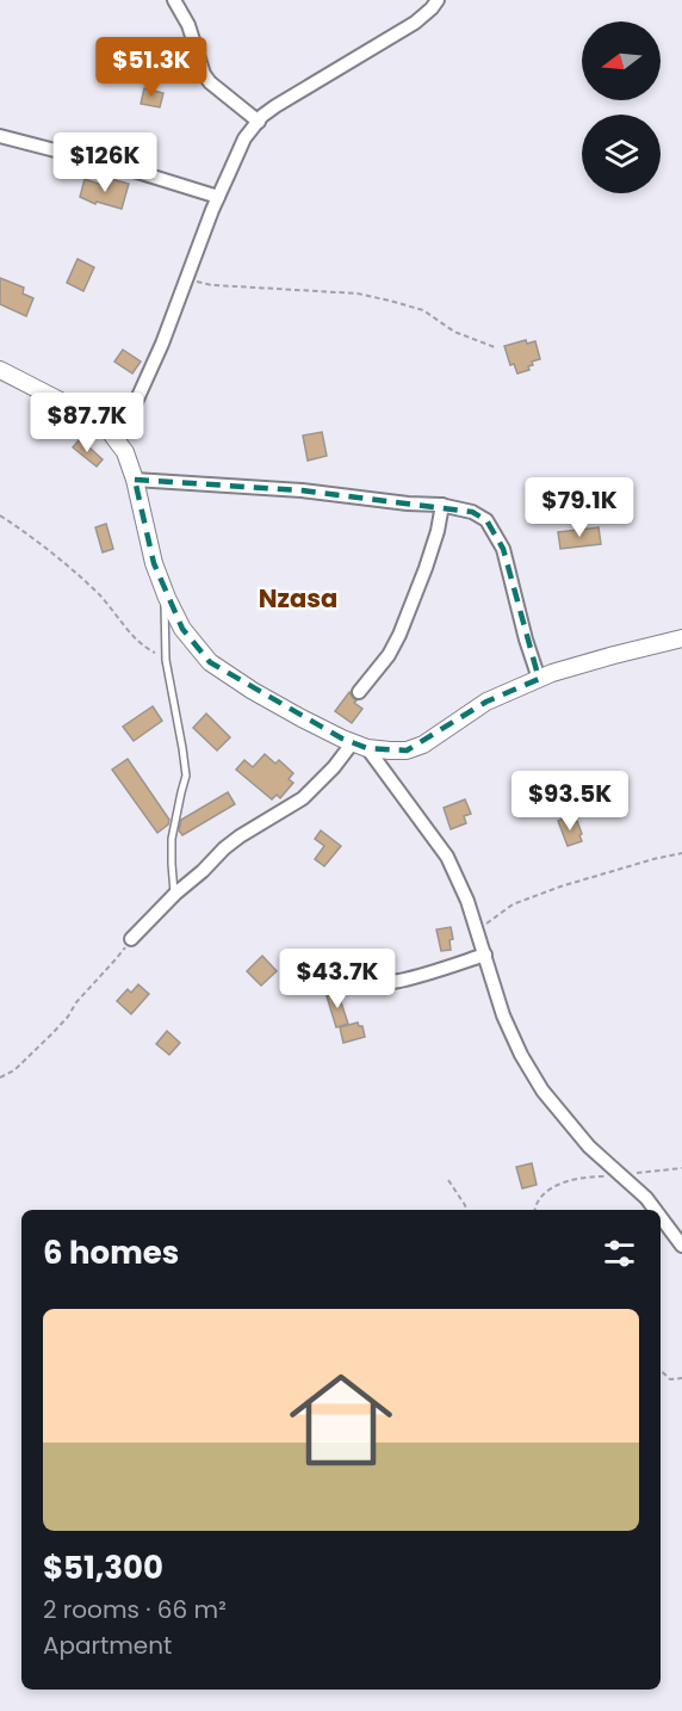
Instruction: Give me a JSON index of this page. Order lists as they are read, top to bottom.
{
  "districts": ["Nzasa"],
  "north": "left",
  "page": {
    "price": [
      "$51.3K",
      "$126K",
      "$87.7K",
      "$79.1K",
      "$93.5K",
      "$43.7K"
    ],
    "heading": "6 homes",
    "list": [
      {
        "name": "$51,300",
        "note": "2 rooms · 66 m² · Apartment"
      }
    ]
  }
}
